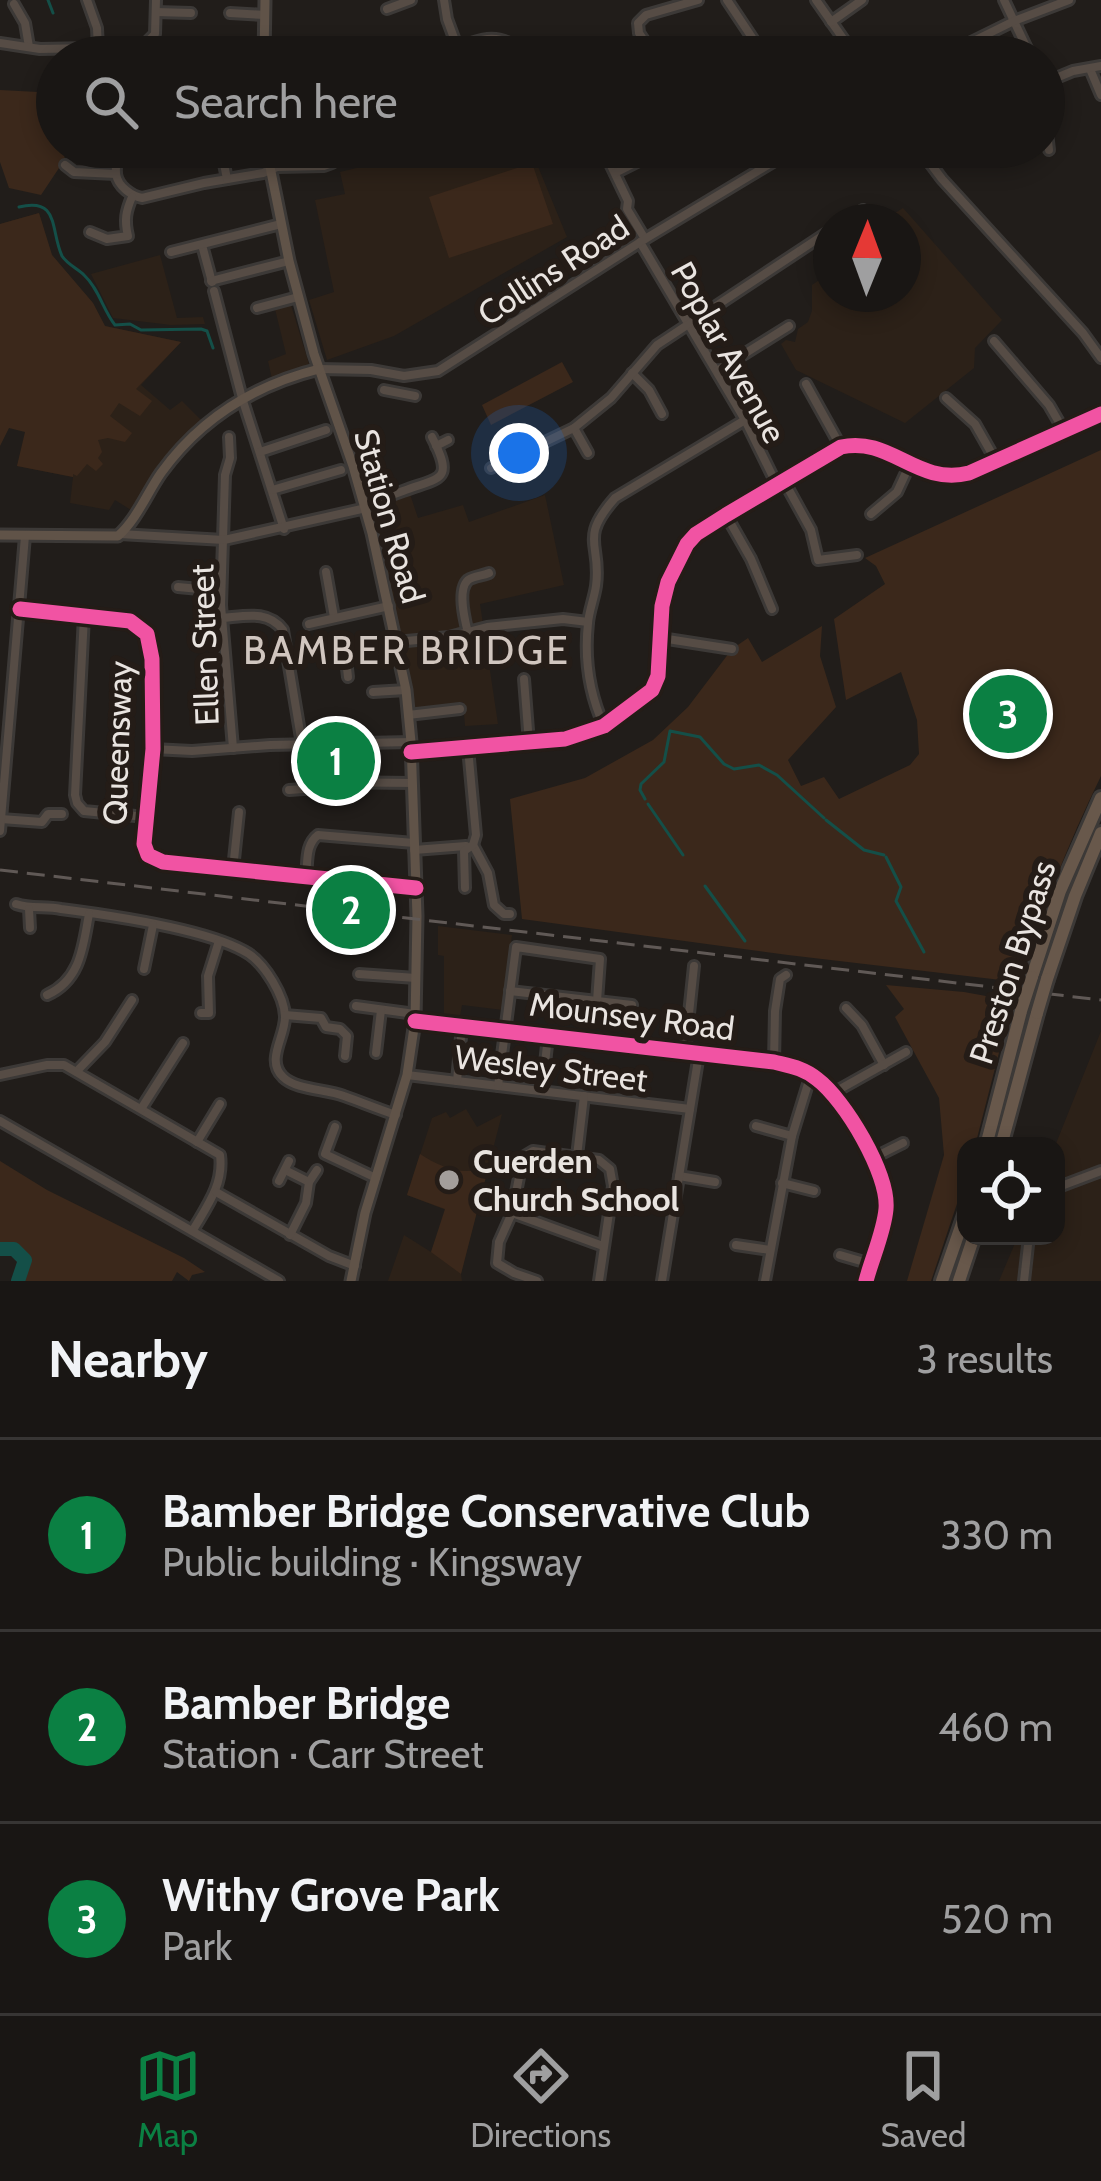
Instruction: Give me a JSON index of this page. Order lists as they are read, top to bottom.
{
  "streets": {
    "highway": ["Preston Bypass"],
    "main road": ["Station Road"],
    "street": [
      "Collins Road",
      "Poplar Avenue",
      "Ellen Street",
      "Queensway",
      "Mounsey Road",
      "Wesley Street"
    ]
  },
  "crossings": [
    ["Collins Road", "Poplar Avenue"],
    ["Collins Road", "Station Road"],
    ["Station Road", "Mounsey Road"],
    ["Station Road", "Wesley Street"]
  ],
  "districts": ["BAMBER BRIDGE"],
  "places": ["Cuerden Church School"],
  "north": "top",
  "page": {
    "search": "Search here",
    "pins": ["3", "1", "2"],
    "heading": ["Nearby", "3 results"],
    "list": [
      {
        "mark": "1",
        "name": "Bamber Bridge Conservative Club",
        "note": "Public building · Kingsway",
        "value": "330 m"
      },
      {
        "mark": "2",
        "name": "Bamber Bridge",
        "note": "Station · Carr Street",
        "value": "460 m"
      },
      {
        "mark": "3",
        "name": "Withy Grove Park",
        "note": "Park",
        "value": "520 m"
      }
    ],
    "nav": ["Map", "Directions", "Saved"]
  }
}
